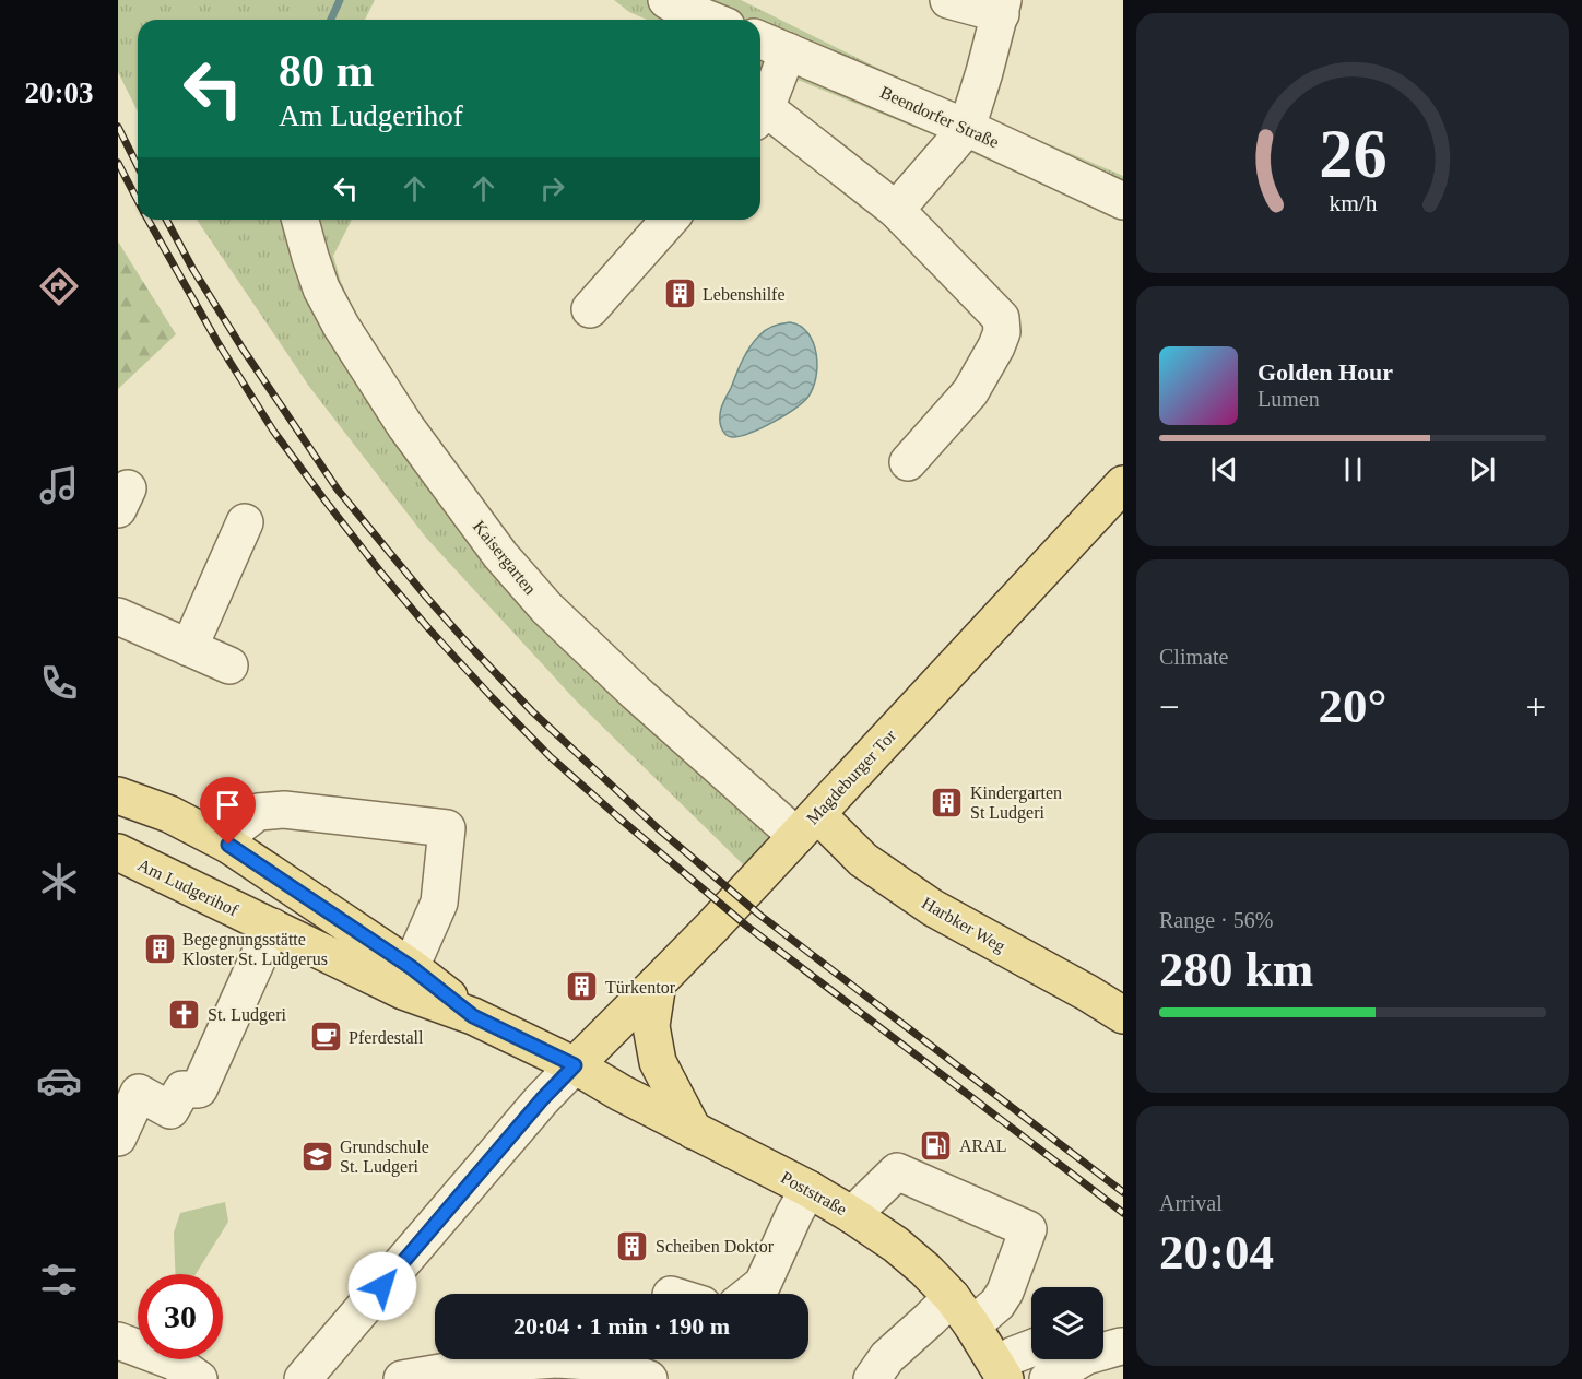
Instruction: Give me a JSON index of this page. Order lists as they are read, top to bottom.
{
  "streets": {
    "main road": [
      "Magdeburger Tor",
      "Am Ludgerihof",
      "Harbker Weg",
      "Poststraße"
    ],
    "street": ["Beendorfer Straße", "Kaisergarten"]
  },
  "crossings": [
    ["Kaisergarten", "Magdeburger Tor"],
    ["Kaisergarten", "Harbker Weg"],
    ["Magdeburger Tor", "Am Ludgerihof"],
    ["Magdeburger Tor", "Harbker Weg"],
    ["Magdeburger Tor", "Poststraße"],
    ["Am Ludgerihof", "Poststraße"]
  ],
  "places": {
    "building": [
      "Lebenshilfe",
      "Kindergarten St Ludgeri",
      "Begegnungsstätte Kloster St. Ludgerus",
      "Türkentor",
      "Scheiben Doktor"
    ],
    "church": ["St. Ludgeri"],
    "cafe": ["Pferdestall"],
    "fuel station": ["ARAL"],
    "school or university": ["Grundschule St. Ludgeri"]
  },
  "page": {
    "tabs": "20:03",
    "turn": ["80 m", "Am Ludgerihof"],
    "song": ["Golden Hour", "Lumen"],
    "tile": [
      "Climate",
      ["Range · 56%", "280 km"],
      ["Arrival", "20:04"]
    ],
    "heat": ["−", "20°", "+"],
    "limit": "30",
    "trip": "20:04 · 1 min · 190 m",
    "gauge": ["26", "km/h"]
  }
}
